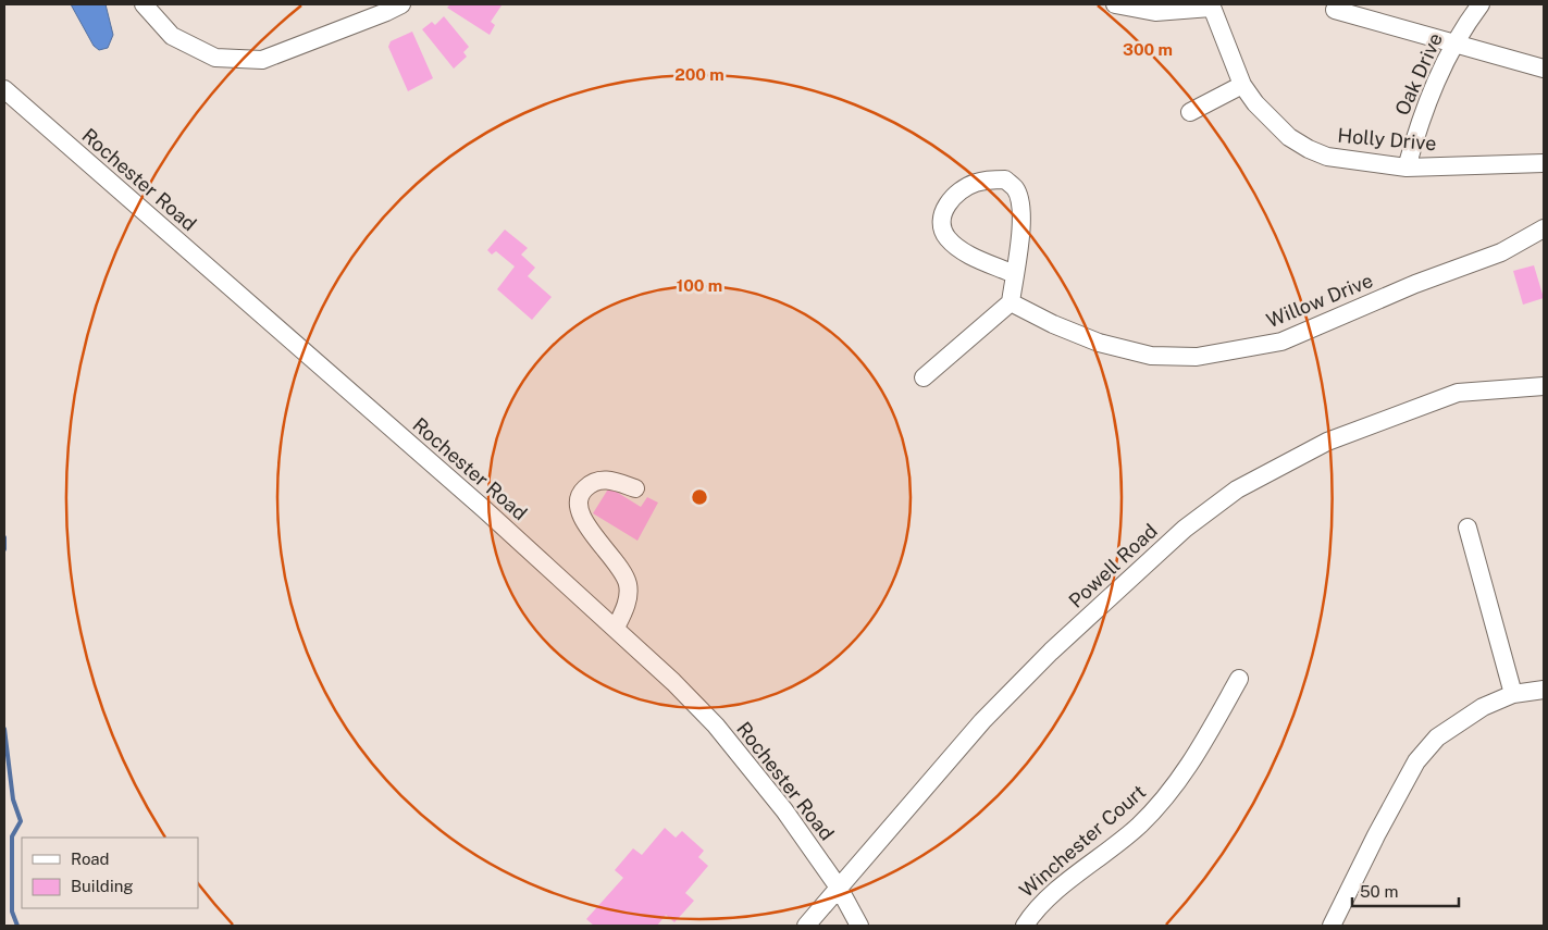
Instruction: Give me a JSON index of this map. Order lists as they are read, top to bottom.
{
  "streets": {
    "street": [
      "Oak Drive",
      "Holly Drive",
      "Rochester Road",
      "Willow Drive",
      "Powell Road",
      "Winchester Court"
    ]
  },
  "crossings": [
    ["Oak Drive", "Holly Drive"],
    ["Rochester Road", "Powell Road"]
  ],
  "legend": ["Road", "Building"],
  "scale_bar": "50 m",
  "rings": ["300 m", "200 m", "100 m"]
}
